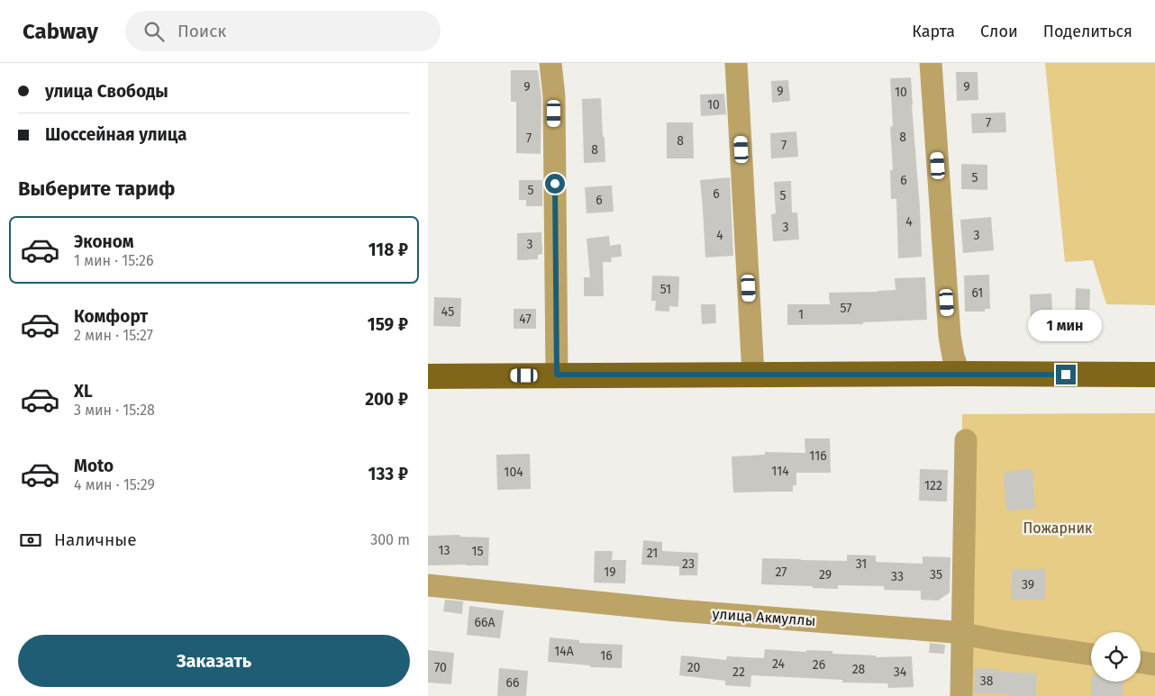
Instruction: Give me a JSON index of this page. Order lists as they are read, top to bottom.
{
  "streets": {
    "street": ["улица Акмуллы"]
  },
  "parks": ["Пожарник"],
  "house_numbers": [
    "9",
    "9",
    "9",
    "10",
    "10",
    "7",
    "8",
    "7",
    "8",
    "7",
    "8",
    "5",
    "6",
    "5",
    "6",
    "5",
    "6",
    "4",
    "3",
    "4",
    "3",
    "3",
    "51",
    "61",
    "57",
    "45",
    "1",
    "47",
    "116",
    "114",
    "104",
    "122",
    "13",
    "15",
    "21",
    "23",
    "31",
    "19",
    "27",
    "29",
    "35",
    "33",
    "39",
    "66А",
    "14А",
    "16",
    "24",
    "26",
    "70",
    "20",
    "28",
    "22",
    "34",
    "38",
    "66"
  ],
  "page": {
    "header": "Cabway",
    "search": "Поиск",
    "nav": ["Карта", "Слои", "Поделиться"],
    "banner": ["улица Свободы", "Шоссейная улица"],
    "heading": "Выберите тариф",
    "list": [
      {
        "name": "Эконом",
        "note": "1 мин · 15:26",
        "value": "118 ₽"
      },
      {
        "name": "Комфорт",
        "note": "2 мин · 15:27",
        "value": "159 ₽"
      },
      {
        "name": "XL",
        "note": "3 мин · 15:28",
        "value": "200 ₽"
      },
      {
        "name": "Moto",
        "note": "4 мин · 15:29",
        "value": "133 ₽"
      }
    ],
    "bubble": "1 мин",
    "pay": ["Наличные", "300 m"],
    "buttons": "Заказать"
  }
}
